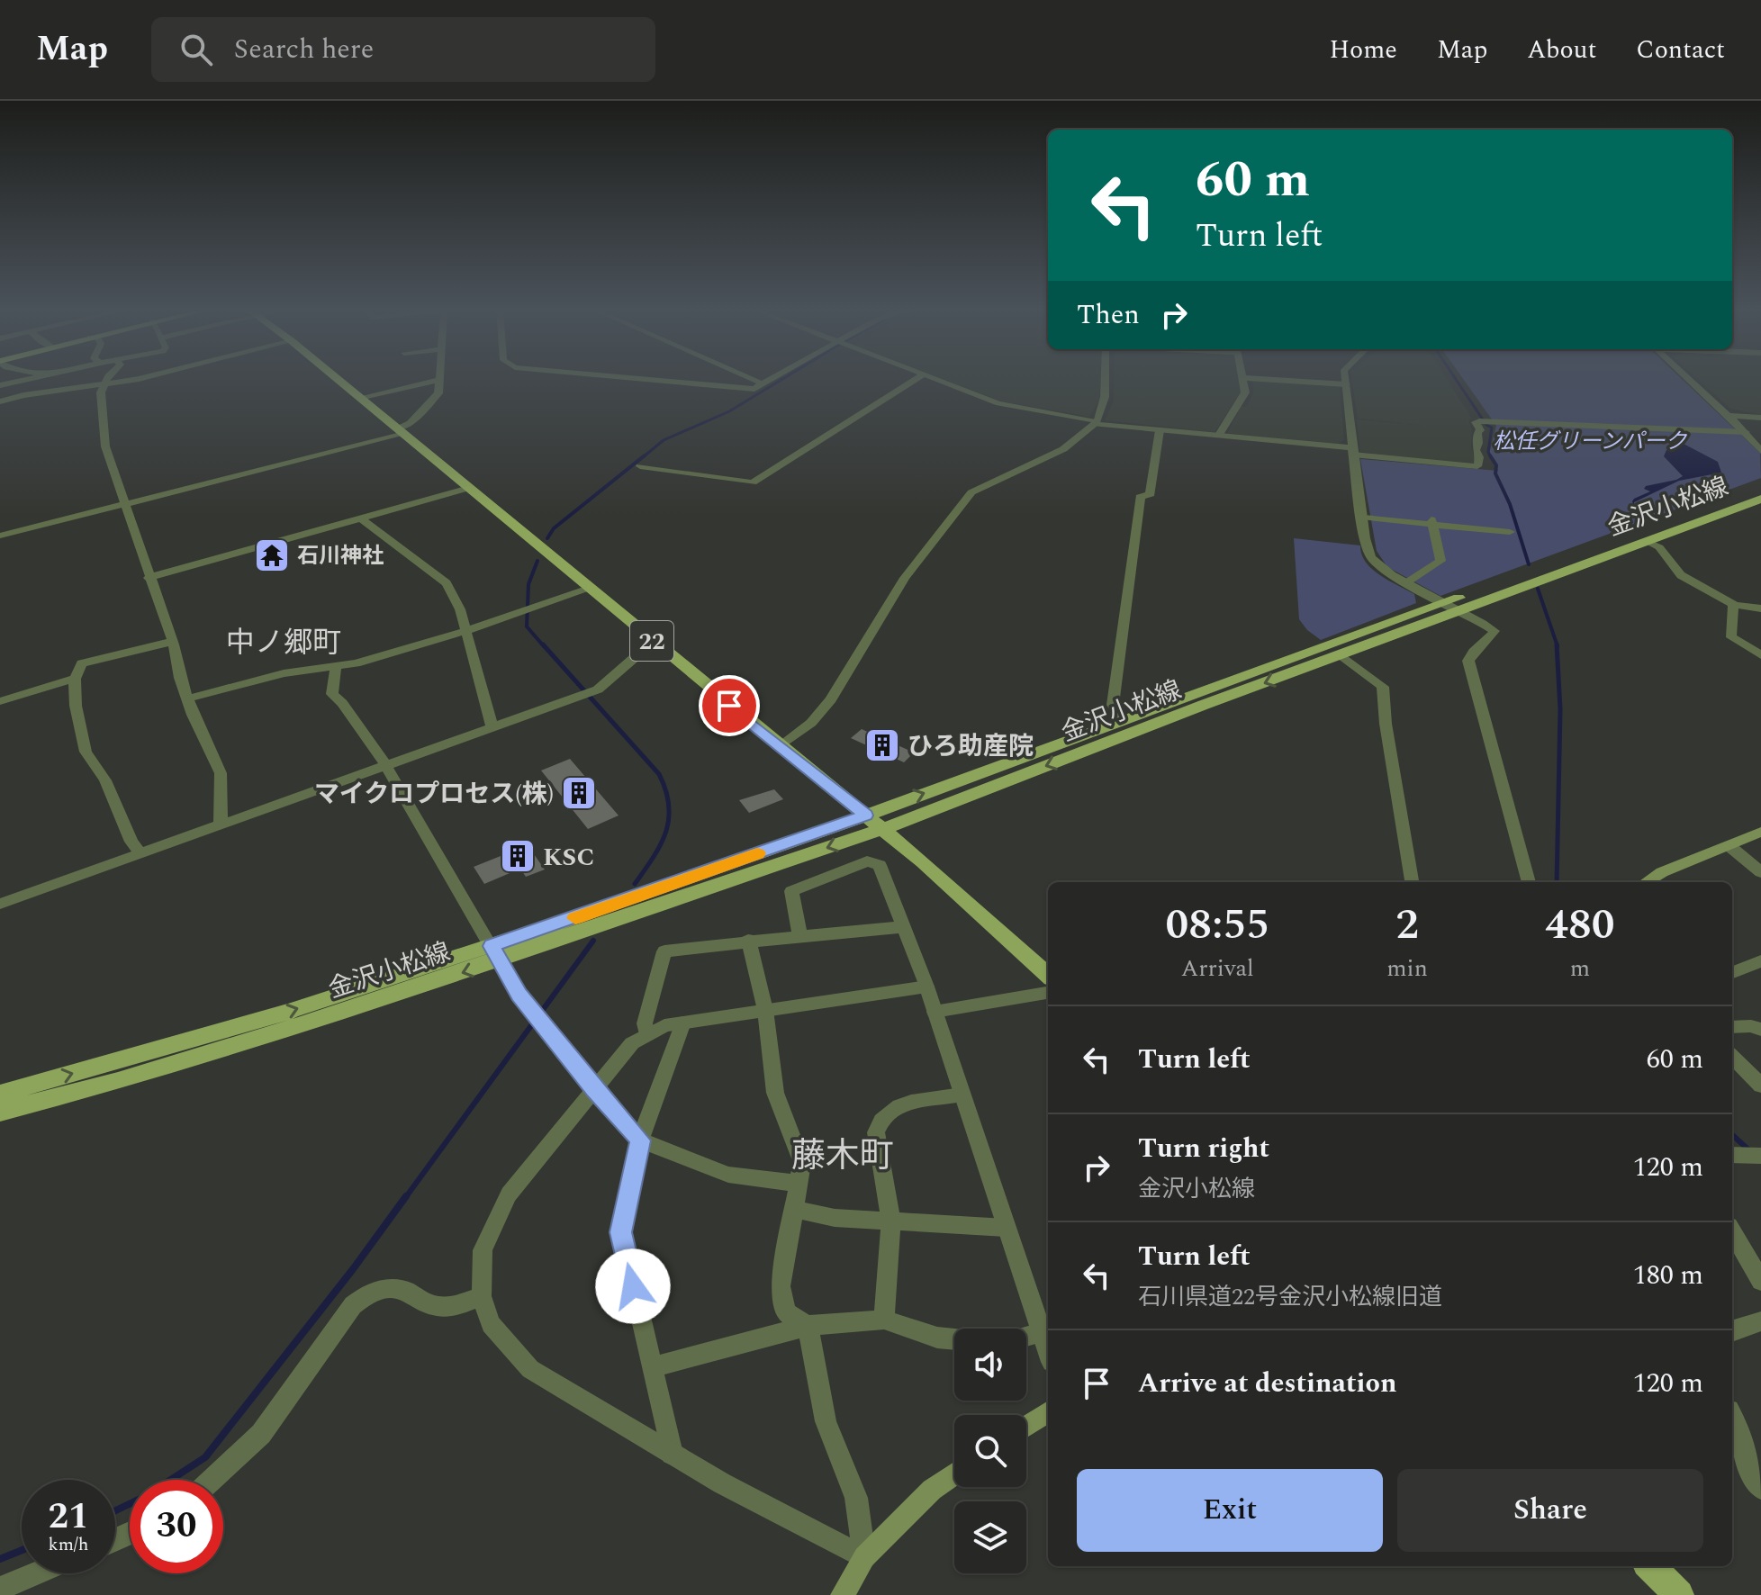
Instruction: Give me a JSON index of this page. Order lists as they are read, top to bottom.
{
  "streets": {
    "main road": ["金沢小松線", "22"]
  },
  "crossings": [
    ["金沢小松線", "22"]
  ],
  "districts": ["中ノ郷町", "藤木町"],
  "parks": ["松任グリーンパーク"],
  "places": {
    "temple": ["石川神社"],
    "building": ["ひろ助産院", "マイクロプロセス(株)", "KSC"]
  },
  "page": {
    "header": "Map",
    "search": "Search here",
    "nav": [
      "Home",
      "Map",
      "About",
      "Contact"
    ],
    "turn": ["60 m", "Turn left"],
    "then": "Then",
    "eta": [
      "08:55",
      "Arrival",
      "2",
      "min",
      "480",
      "m"
    ],
    "list": [
      {
        "name": "Turn left",
        "value": "60 m"
      },
      {
        "name": "Turn right",
        "note": "金沢小松線",
        "value": "120 m"
      },
      {
        "name": "Turn left",
        "note": "石川県道22号金沢小松線旧道",
        "value": "180 m"
      },
      {
        "name": "Arrive at destination",
        "value": "120 m"
      }
    ],
    "buttons": ["Exit", "Share"],
    "speed": "21 km/h",
    "limit": "30"
  }
}
